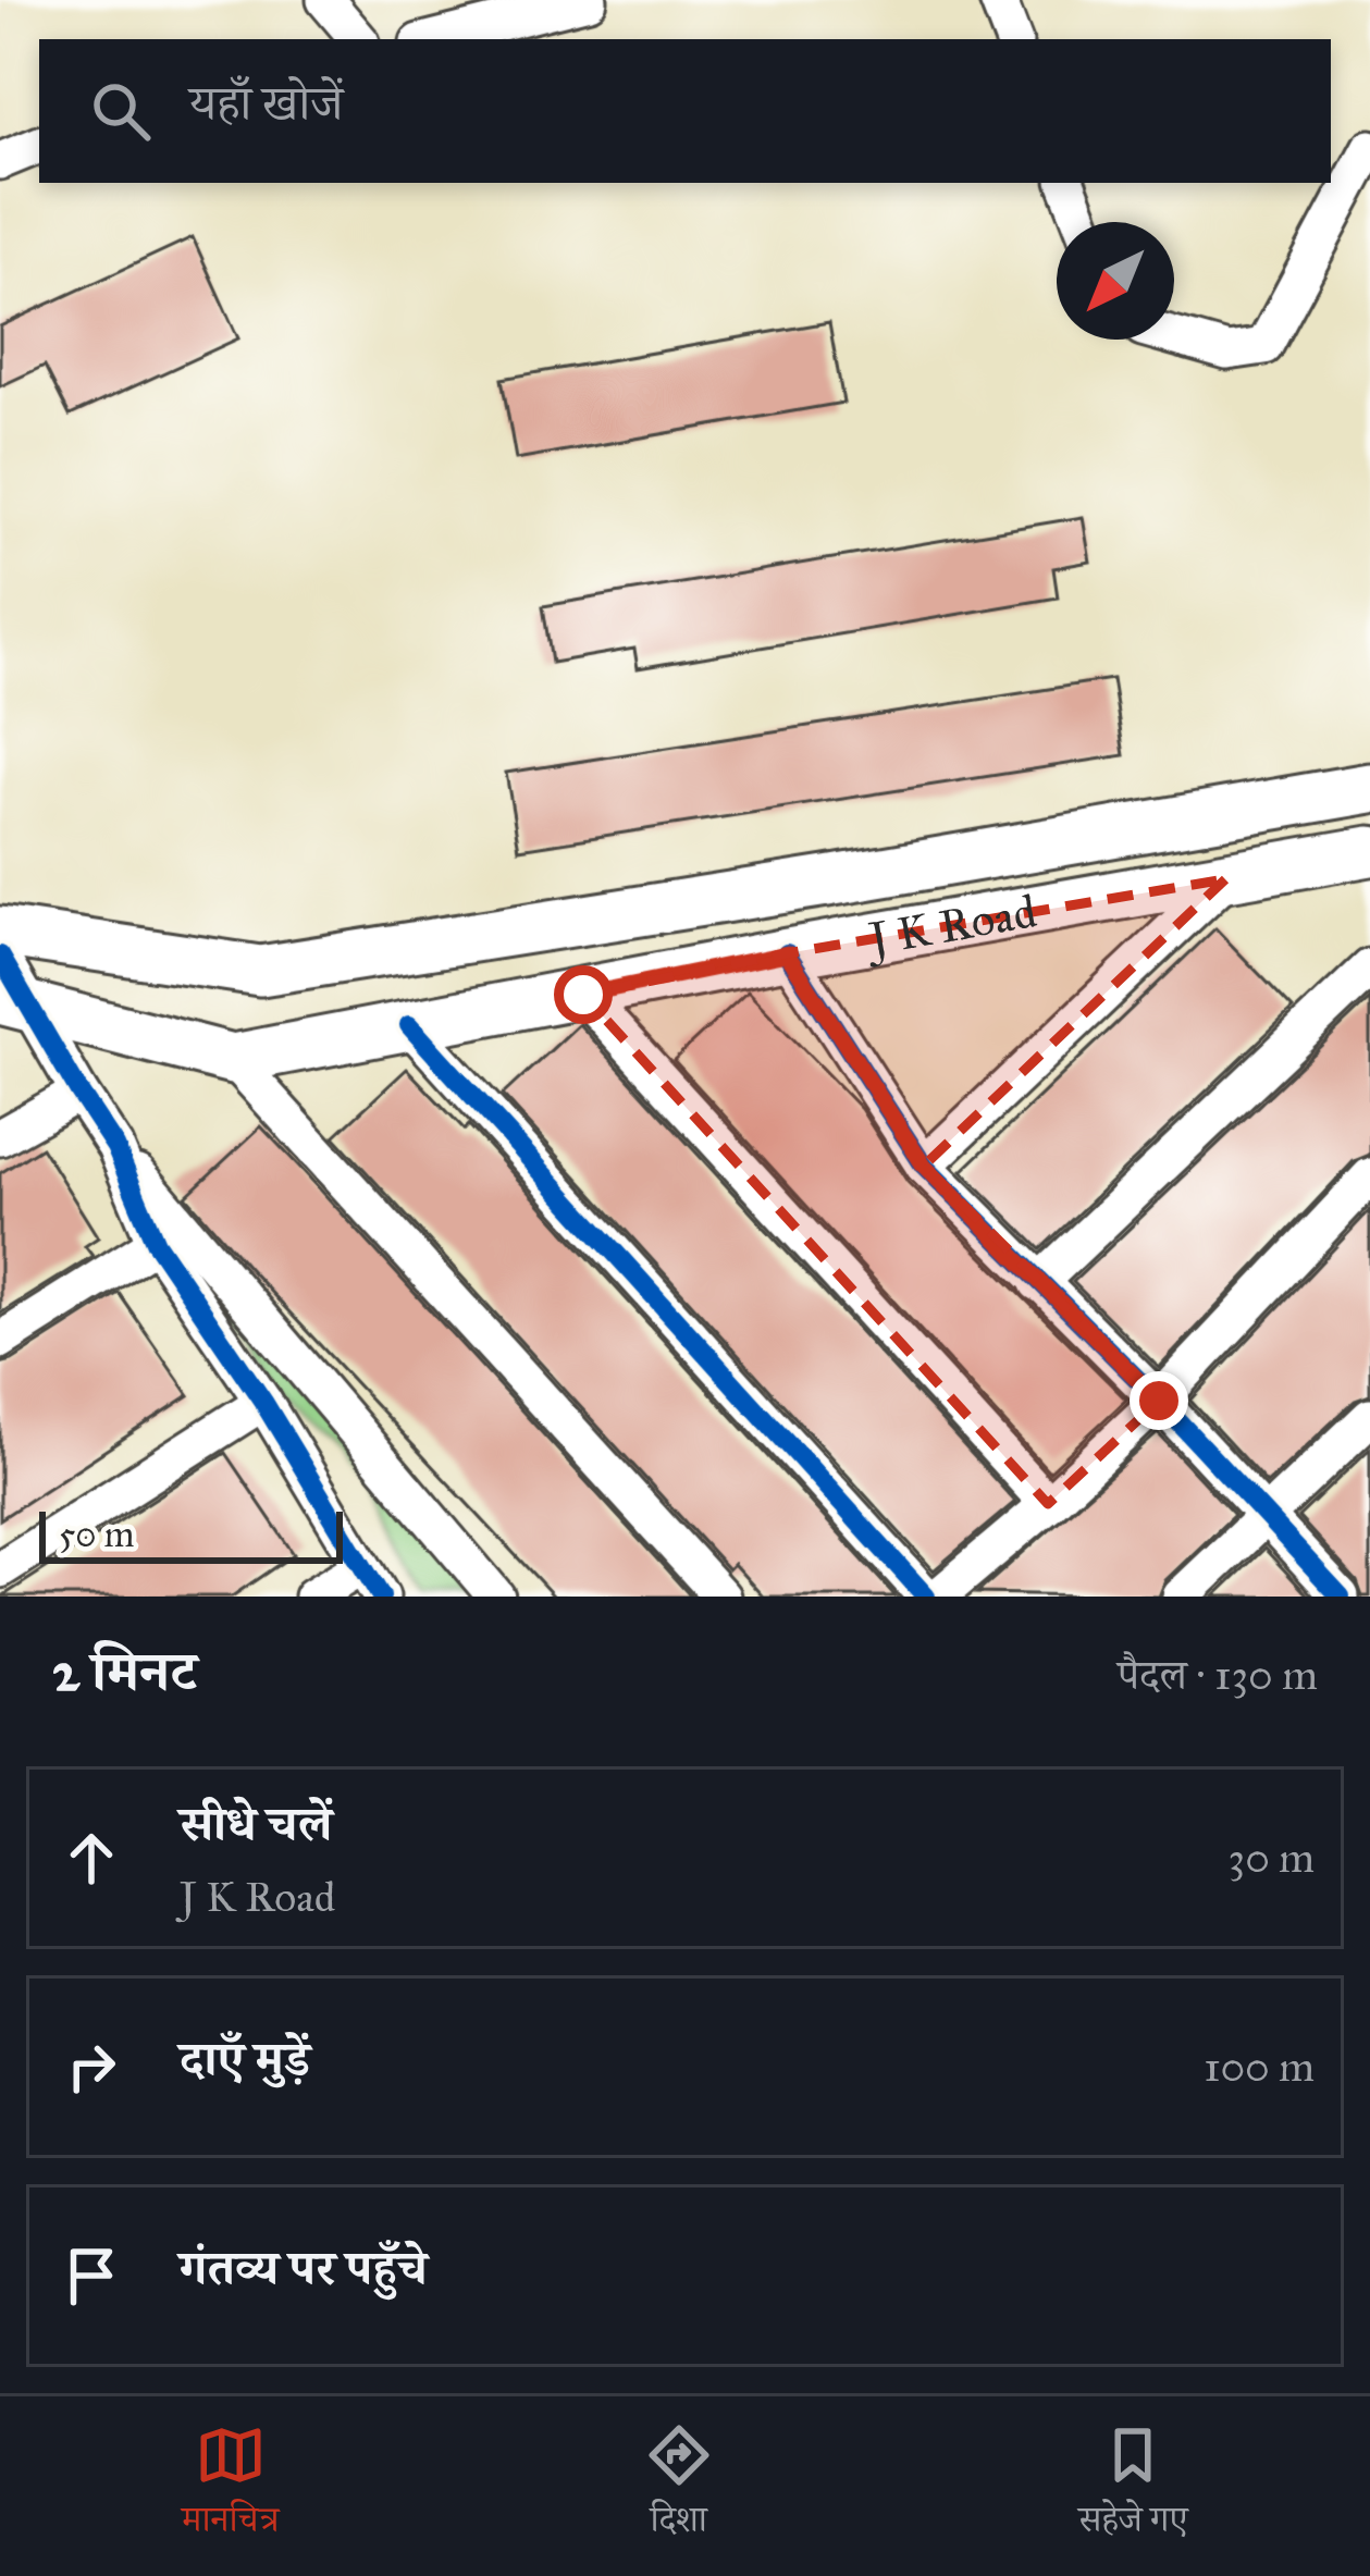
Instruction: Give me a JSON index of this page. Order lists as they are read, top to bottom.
{
  "streets": {
    "main road": ["J K Road"]
  },
  "scale_bar": "50 m",
  "north": "bottom left",
  "page": {
    "search": "यहाँ खोजें",
    "scale": "50 m",
    "heading": ["2 मिनट", "पैदल · 130 m"],
    "list": [
      ["सीधे चलें", "J K Road", "30 m"],
      ["दाएँ मुड़ें", "100 m"],
      "गंतव्य पर पहुँचे"
    ],
    "nav": ["मानचित्र", "दिशा", "सहेजे गए"]
  }
}
